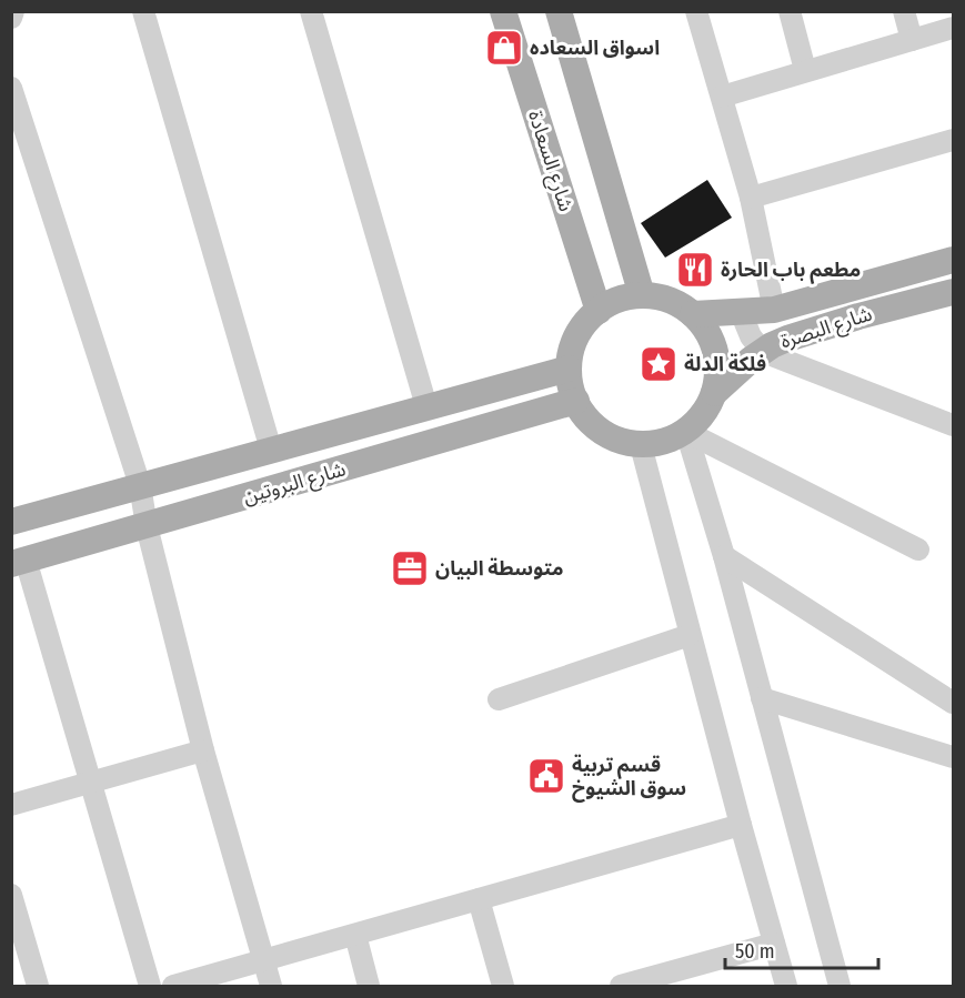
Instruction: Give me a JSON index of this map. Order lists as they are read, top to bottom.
{
  "streets": {
    "main road": ["شارع السعادة", "شارع البصرة", "شارع البروتين"]
  },
  "crossings": [
    ["شارع السعادة", "شارع البصرة"],
    ["شارع السعادة", "شارع البروتين"],
    ["شارع البصرة", "شارع البروتين"]
  ],
  "places": {
    "shop": ["اسواق السعاده"],
    "restaurant": ["مطعم باب الحارة"],
    "place": ["فلكة الدلة"],
    "office": ["متوسطة البيان"],
    "public building": ["قسم تربية سوق الشيوخ"]
  },
  "scale_bar": "50 m"
}
